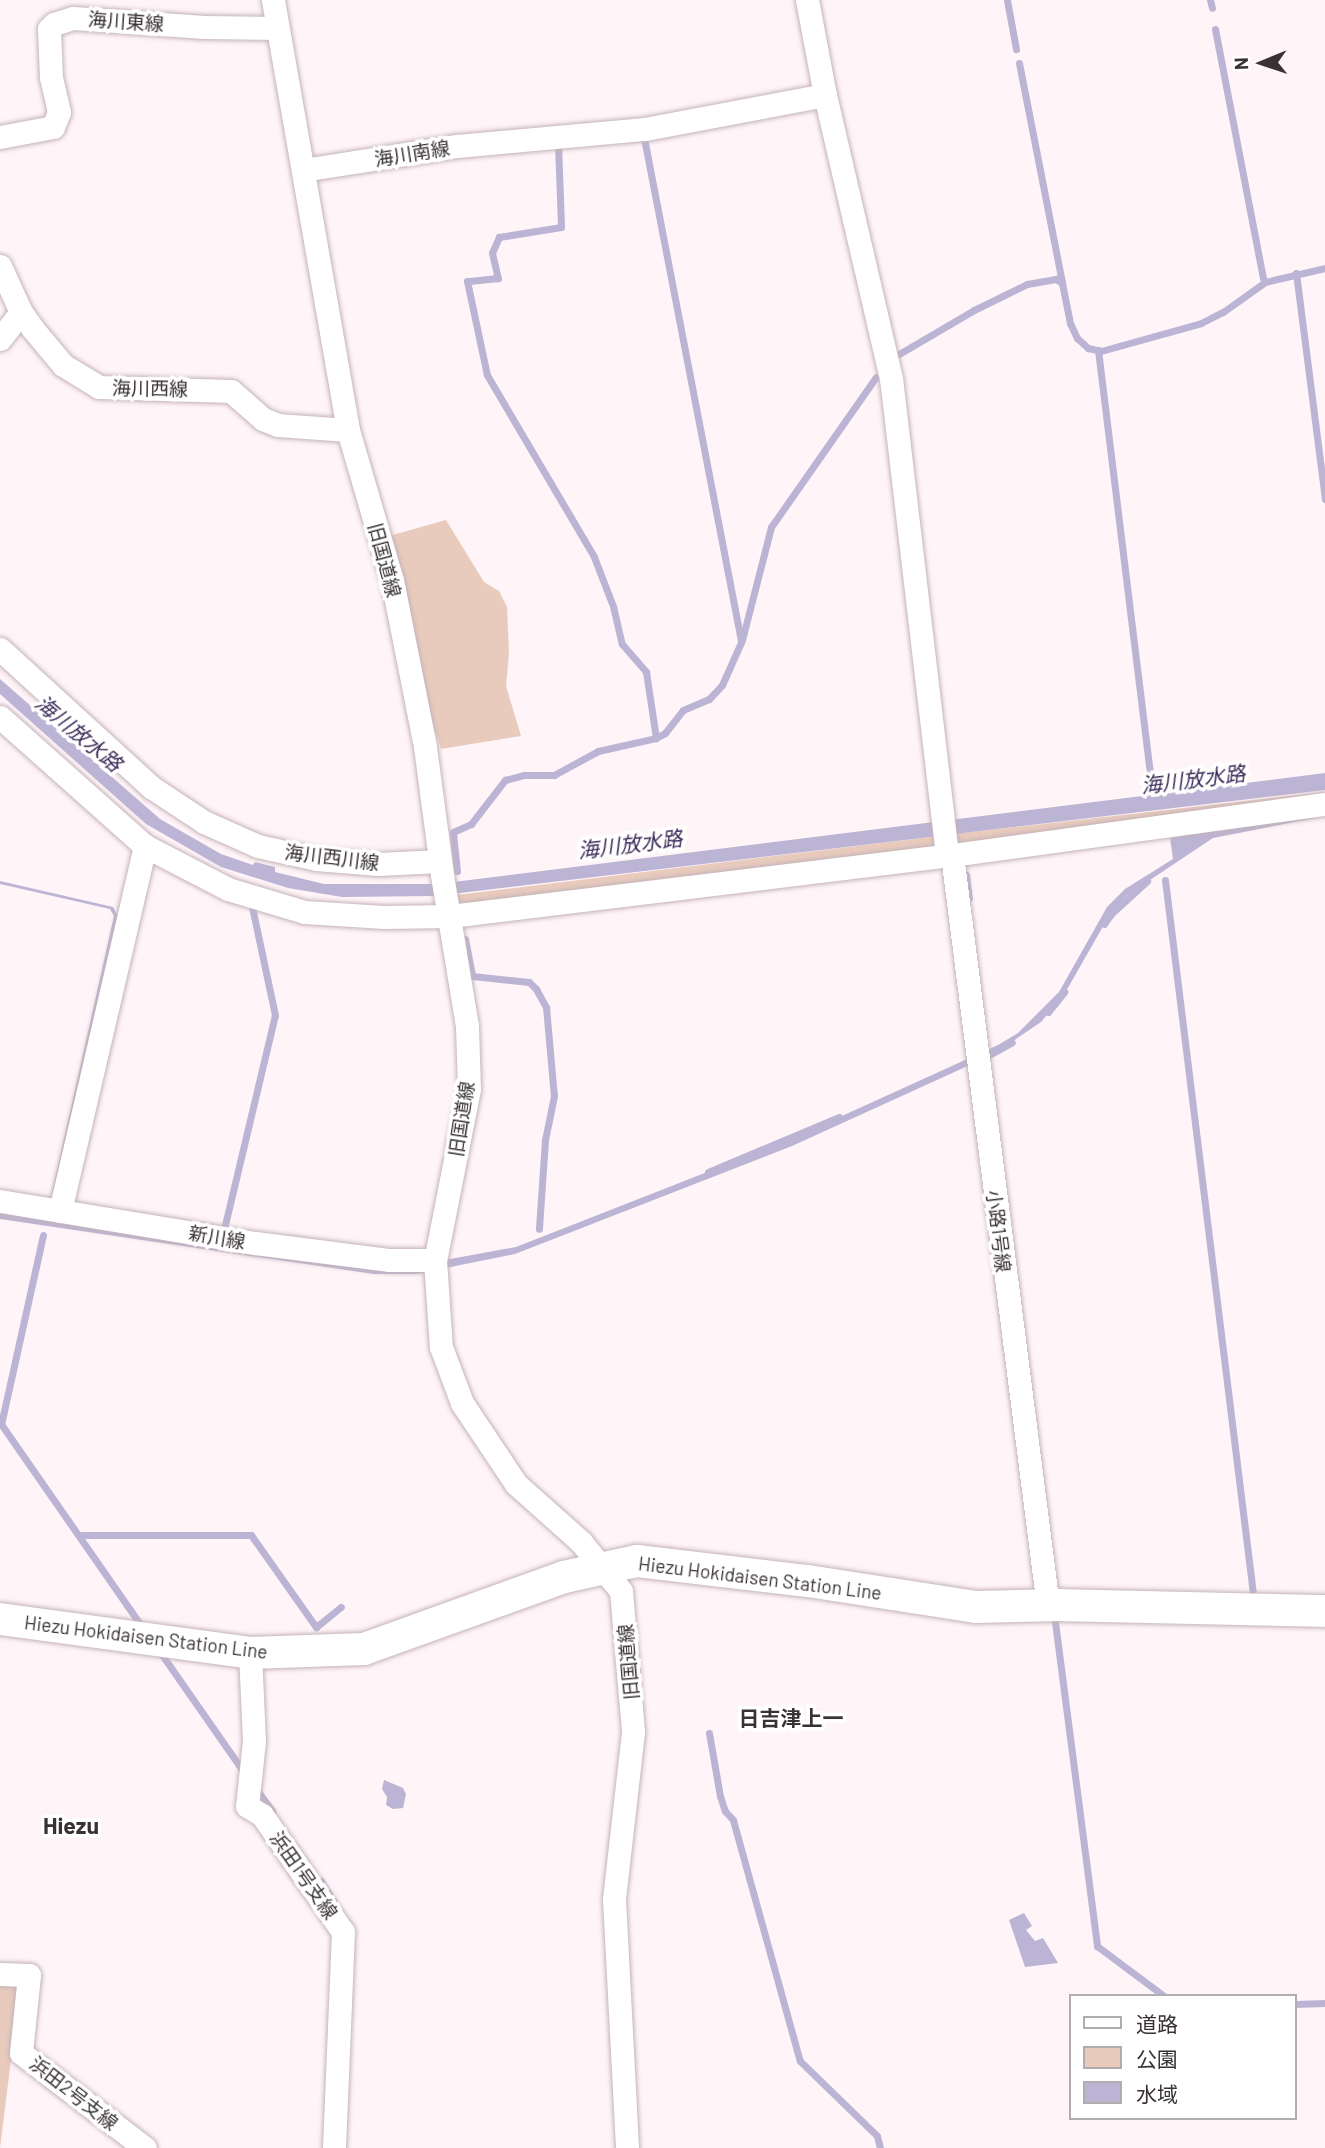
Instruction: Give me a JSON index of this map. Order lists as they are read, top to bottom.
{
  "streets": {
    "main road": ["Hiezu Hokidaisen Station Line"],
    "street": [
      "海川東線",
      "海川南線",
      "海川西線",
      "旧国道線",
      "海川西川線",
      "小路1号線",
      "新川線",
      "浜田1号支線",
      "浜田2号支線"
    ]
  },
  "crossings": [
    ["海川東線", "旧国道線"],
    ["海川南線", "旧国道線"],
    ["海川南線", "小路1号線"],
    ["海川西線", "旧国道線"],
    ["旧国道線", "海川西川線"],
    ["旧国道線", "新川線"],
    ["旧国道線", "Hiezu Hokidaisen Station Line"],
    ["小路1号線", "Hiezu Hokidaisen Station Line"],
    ["Hiezu Hokidaisen Station Line", "浜田1号支線"]
  ],
  "districts": ["日吉津上一", "Hiezu"],
  "water": ["海川放水路"],
  "legend": ["道路", "公園", "水域"],
  "north": "left"
}
